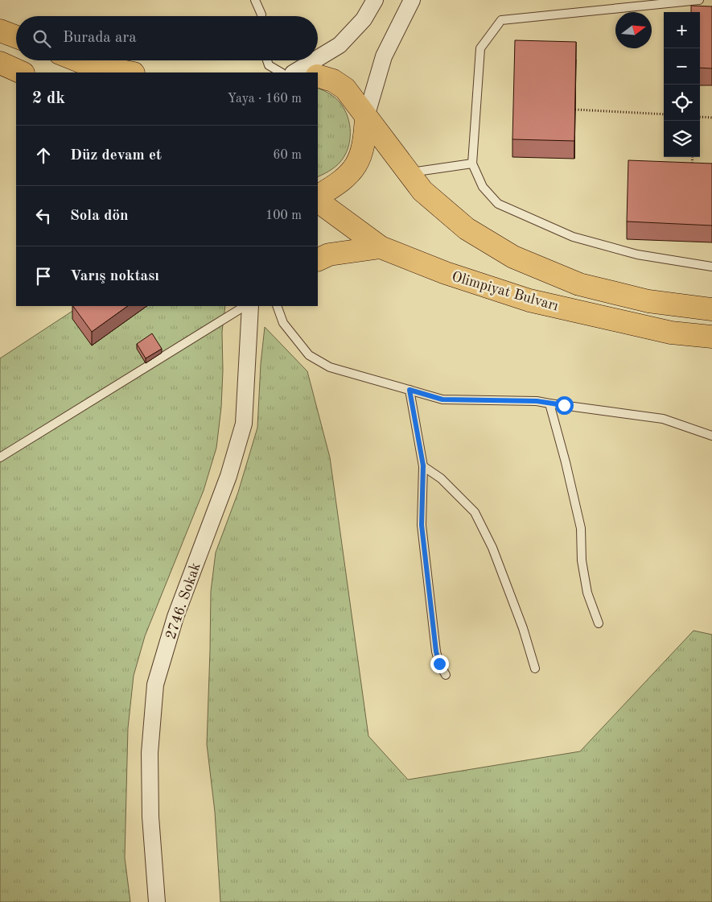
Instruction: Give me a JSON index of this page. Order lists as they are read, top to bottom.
{
  "streets": {
    "main road": ["Olimpiyat Bulvarı"],
    "street": ["2746. Sokak"]
  },
  "north": "right",
  "page": {
    "map_buttons": ["+", "−"],
    "search": "Burada ara",
    "heading": ["2 dk", "Yaya · 160 m"],
    "list": [
      ["Düz devam et", "60 m"],
      ["Sola dön", "100 m"],
      "Varış noktası"
    ]
  }
}
